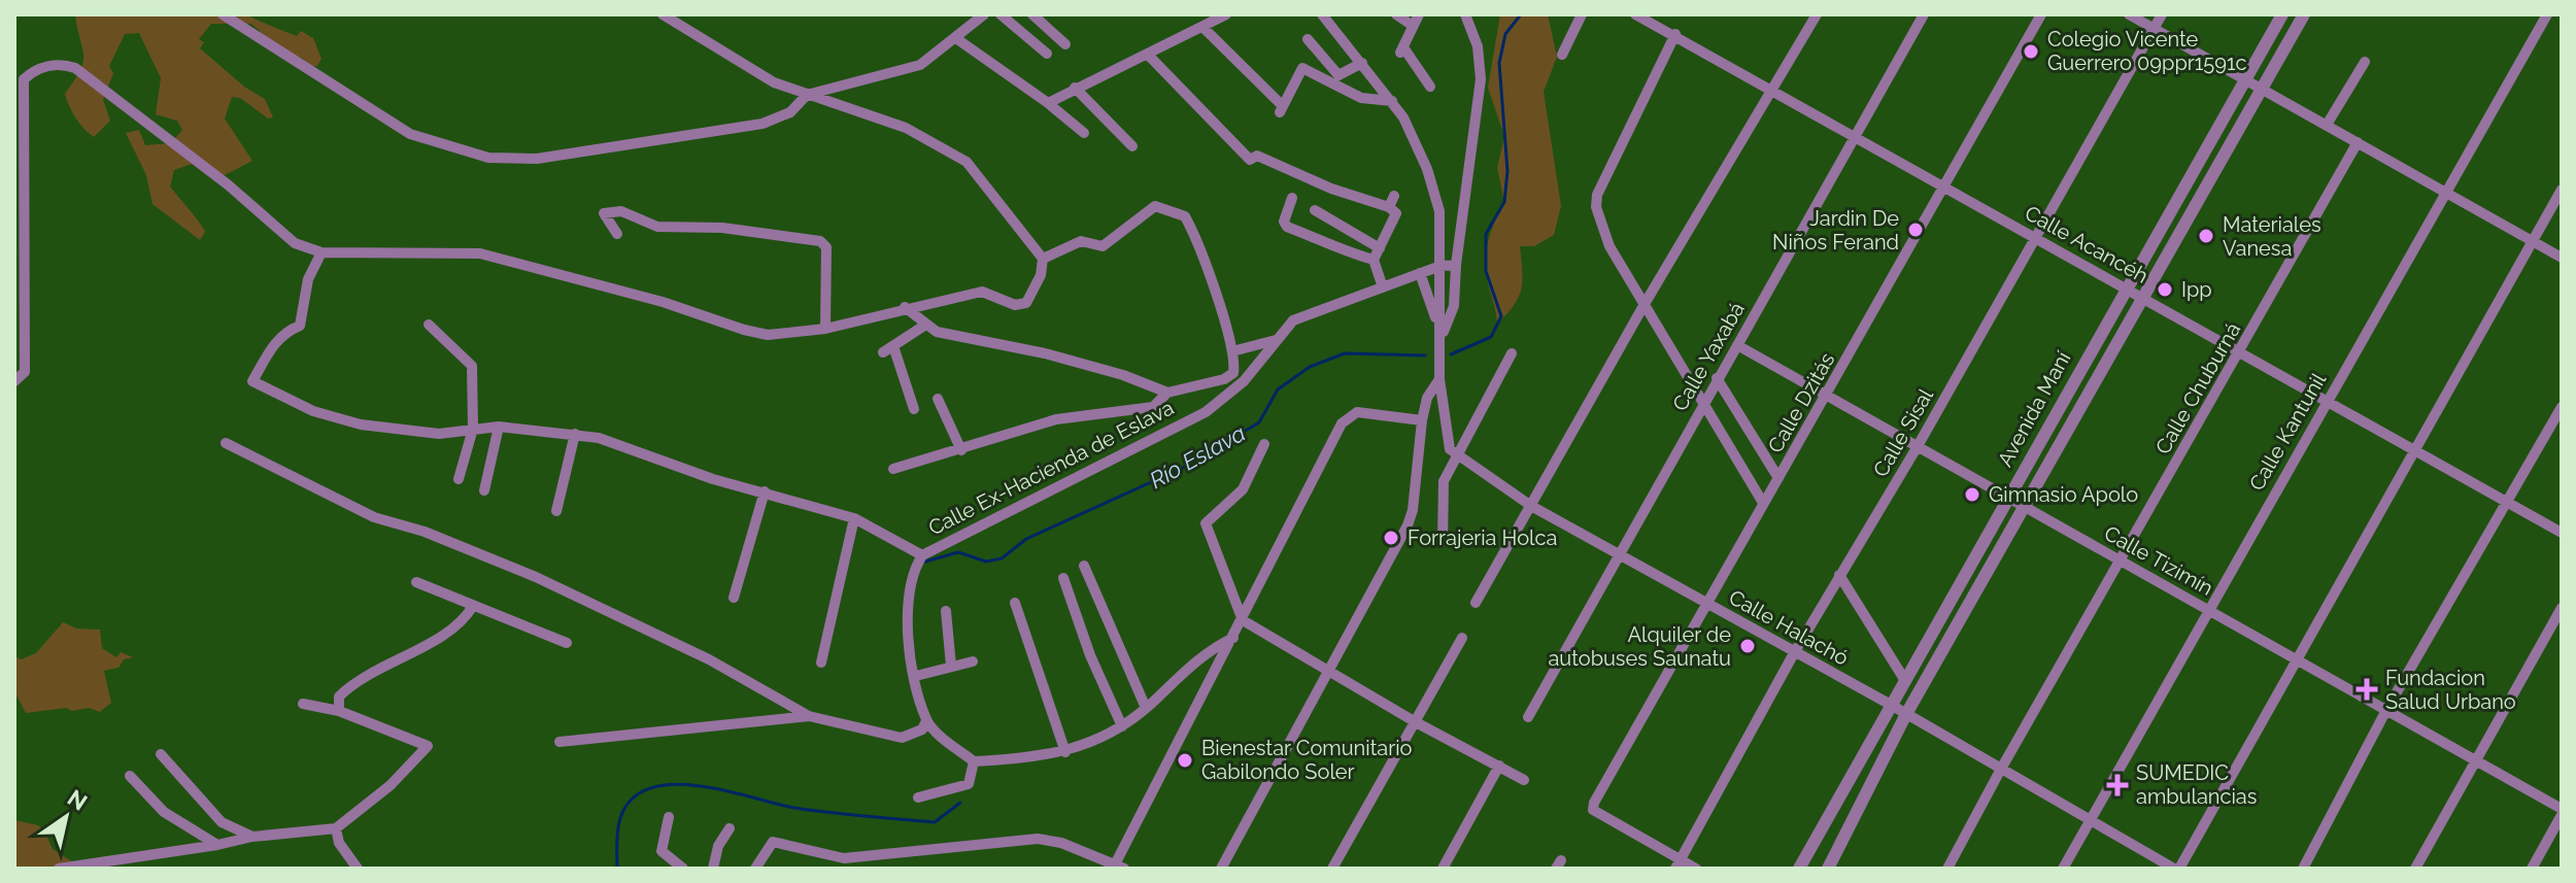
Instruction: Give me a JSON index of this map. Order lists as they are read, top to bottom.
{
  "streets": {
    "street": [
      "Calle Acancéh",
      "Calle Yaxabá",
      "Calle Chuburná",
      "Calle Dzitás",
      "Avenida Maní",
      "Calle Kantunil",
      "Calle Sisal",
      "Calle Ex-Hacienda de Eslava",
      "Calle Tizimín",
      "Calle Halachó"
    ]
  },
  "crossings": [
    ["Calle Acancéh", "Calle Yaxabá"],
    ["Calle Acancéh", "Calle Chuburná"],
    ["Calle Acancéh", "Calle Dzitás"],
    ["Calle Acancéh", "Avenida Maní"],
    ["Calle Acancéh", "Calle Kantunil"],
    ["Calle Acancéh", "Calle Sisal"],
    ["Calle Yaxabá", "Calle Tizimín"],
    ["Calle Yaxabá", "Calle Halachó"],
    ["Calle Chuburná", "Calle Tizimín"],
    ["Calle Chuburná", "Calle Halachó"],
    ["Calle Dzitás", "Calle Sisal"],
    ["Calle Dzitás", "Calle Tizimín"],
    ["Calle Dzitás", "Calle Halachó"],
    ["Avenida Maní", "Calle Tizimín"],
    ["Avenida Maní", "Calle Halachó"],
    ["Calle Kantunil", "Calle Tizimín"],
    ["Calle Kantunil", "Calle Halachó"],
    ["Calle Sisal", "Calle Tizimín"],
    ["Calle Sisal", "Calle Halachó"]
  ],
  "water": ["Río Eslava"],
  "places": {
    "other": [
      "Colegio Vicente Guerrero 09ppr1591c",
      "Jardin De Niños Ferand",
      "Materiales Vanesa",
      "Ipp",
      "Gimnasio Apolo",
      "Forrajeria Holca",
      "Alquiler de autobuses Saunatu",
      "Bienestar Comunitario Gabilondo Soler"
    ],
    "health": ["Fundacion Salud Urbano", "SUMEDIC ambulancias"]
  },
  "north": "top right"
}
